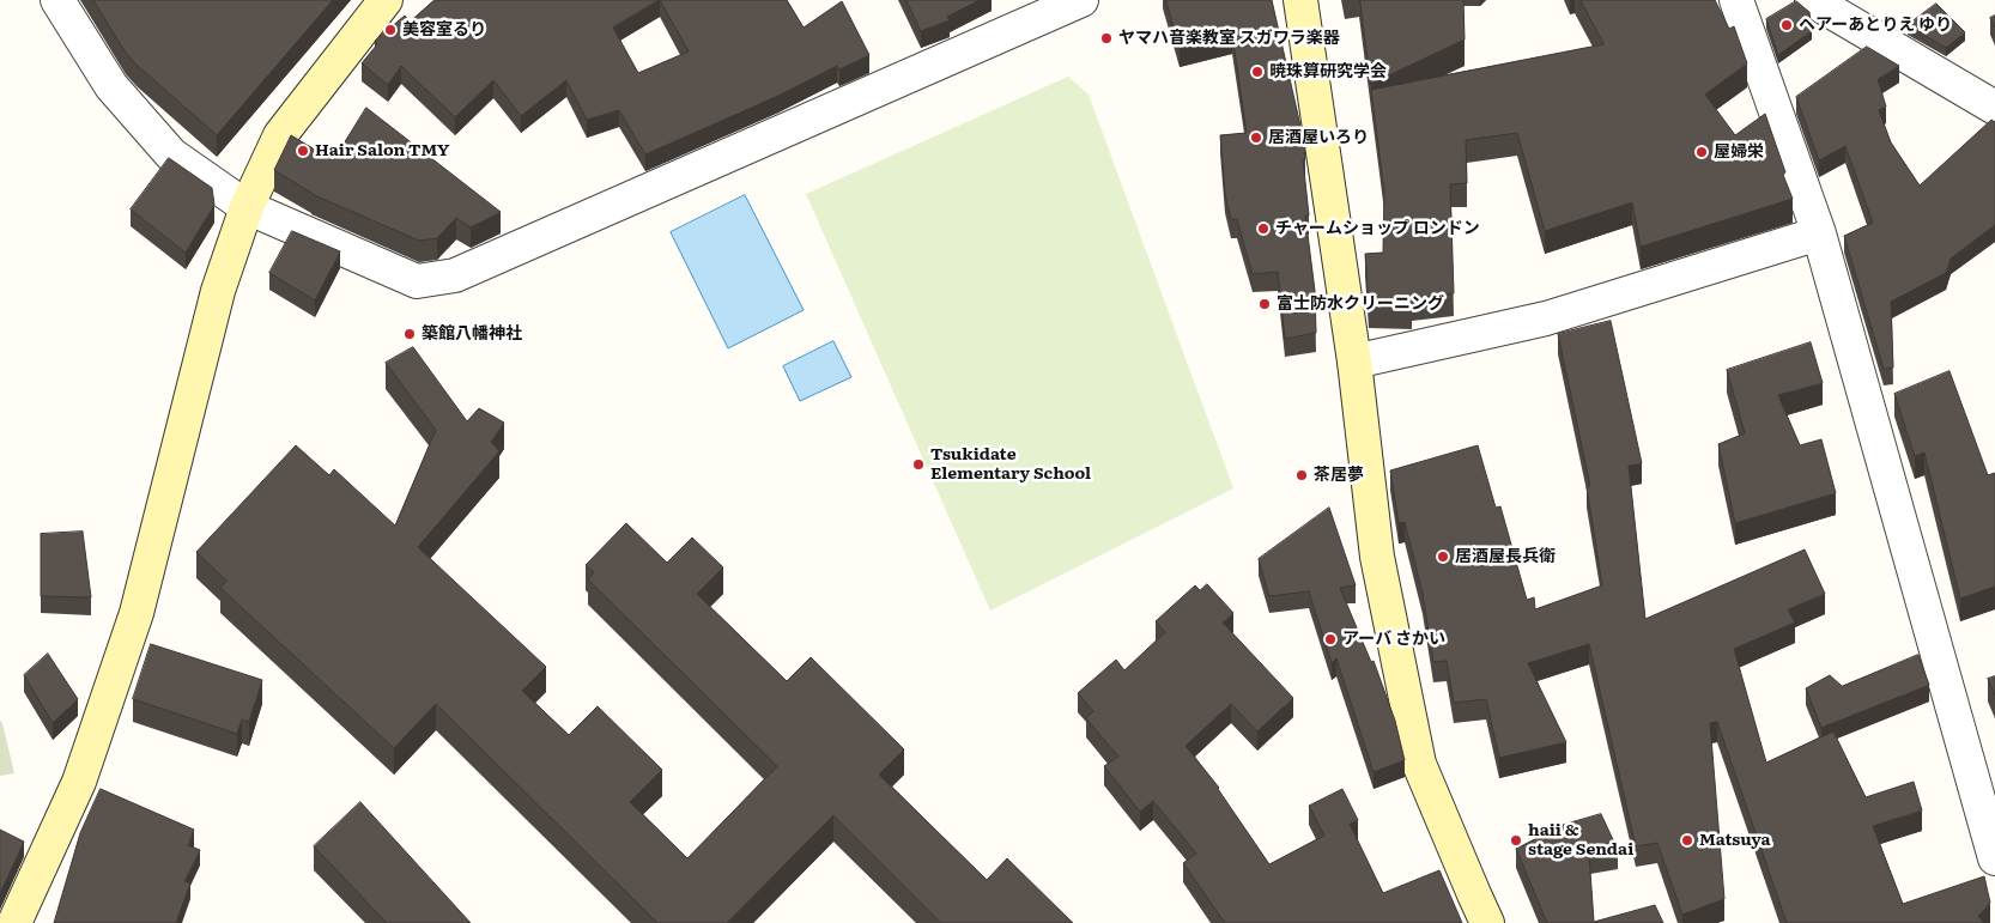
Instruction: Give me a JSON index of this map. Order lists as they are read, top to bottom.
{
  "places": [
    "ヘアーあとりえ ゆり",
    "美容室るり",
    "ヤマハ音楽教室 スガワラ楽器",
    "暁珠算研究学会",
    "居酒屋いろり",
    "Hair Salon TMY",
    "屋婦栄",
    "チャームショップ ロンドン",
    "富士防水クリーニング",
    "築館八幡神社",
    "Tsukidate Elementary School",
    "茶居夢",
    "居酒屋長兵衛",
    "アーバ さかい",
    "haii & stage Sendai",
    "Matsuya"
  ]
}
